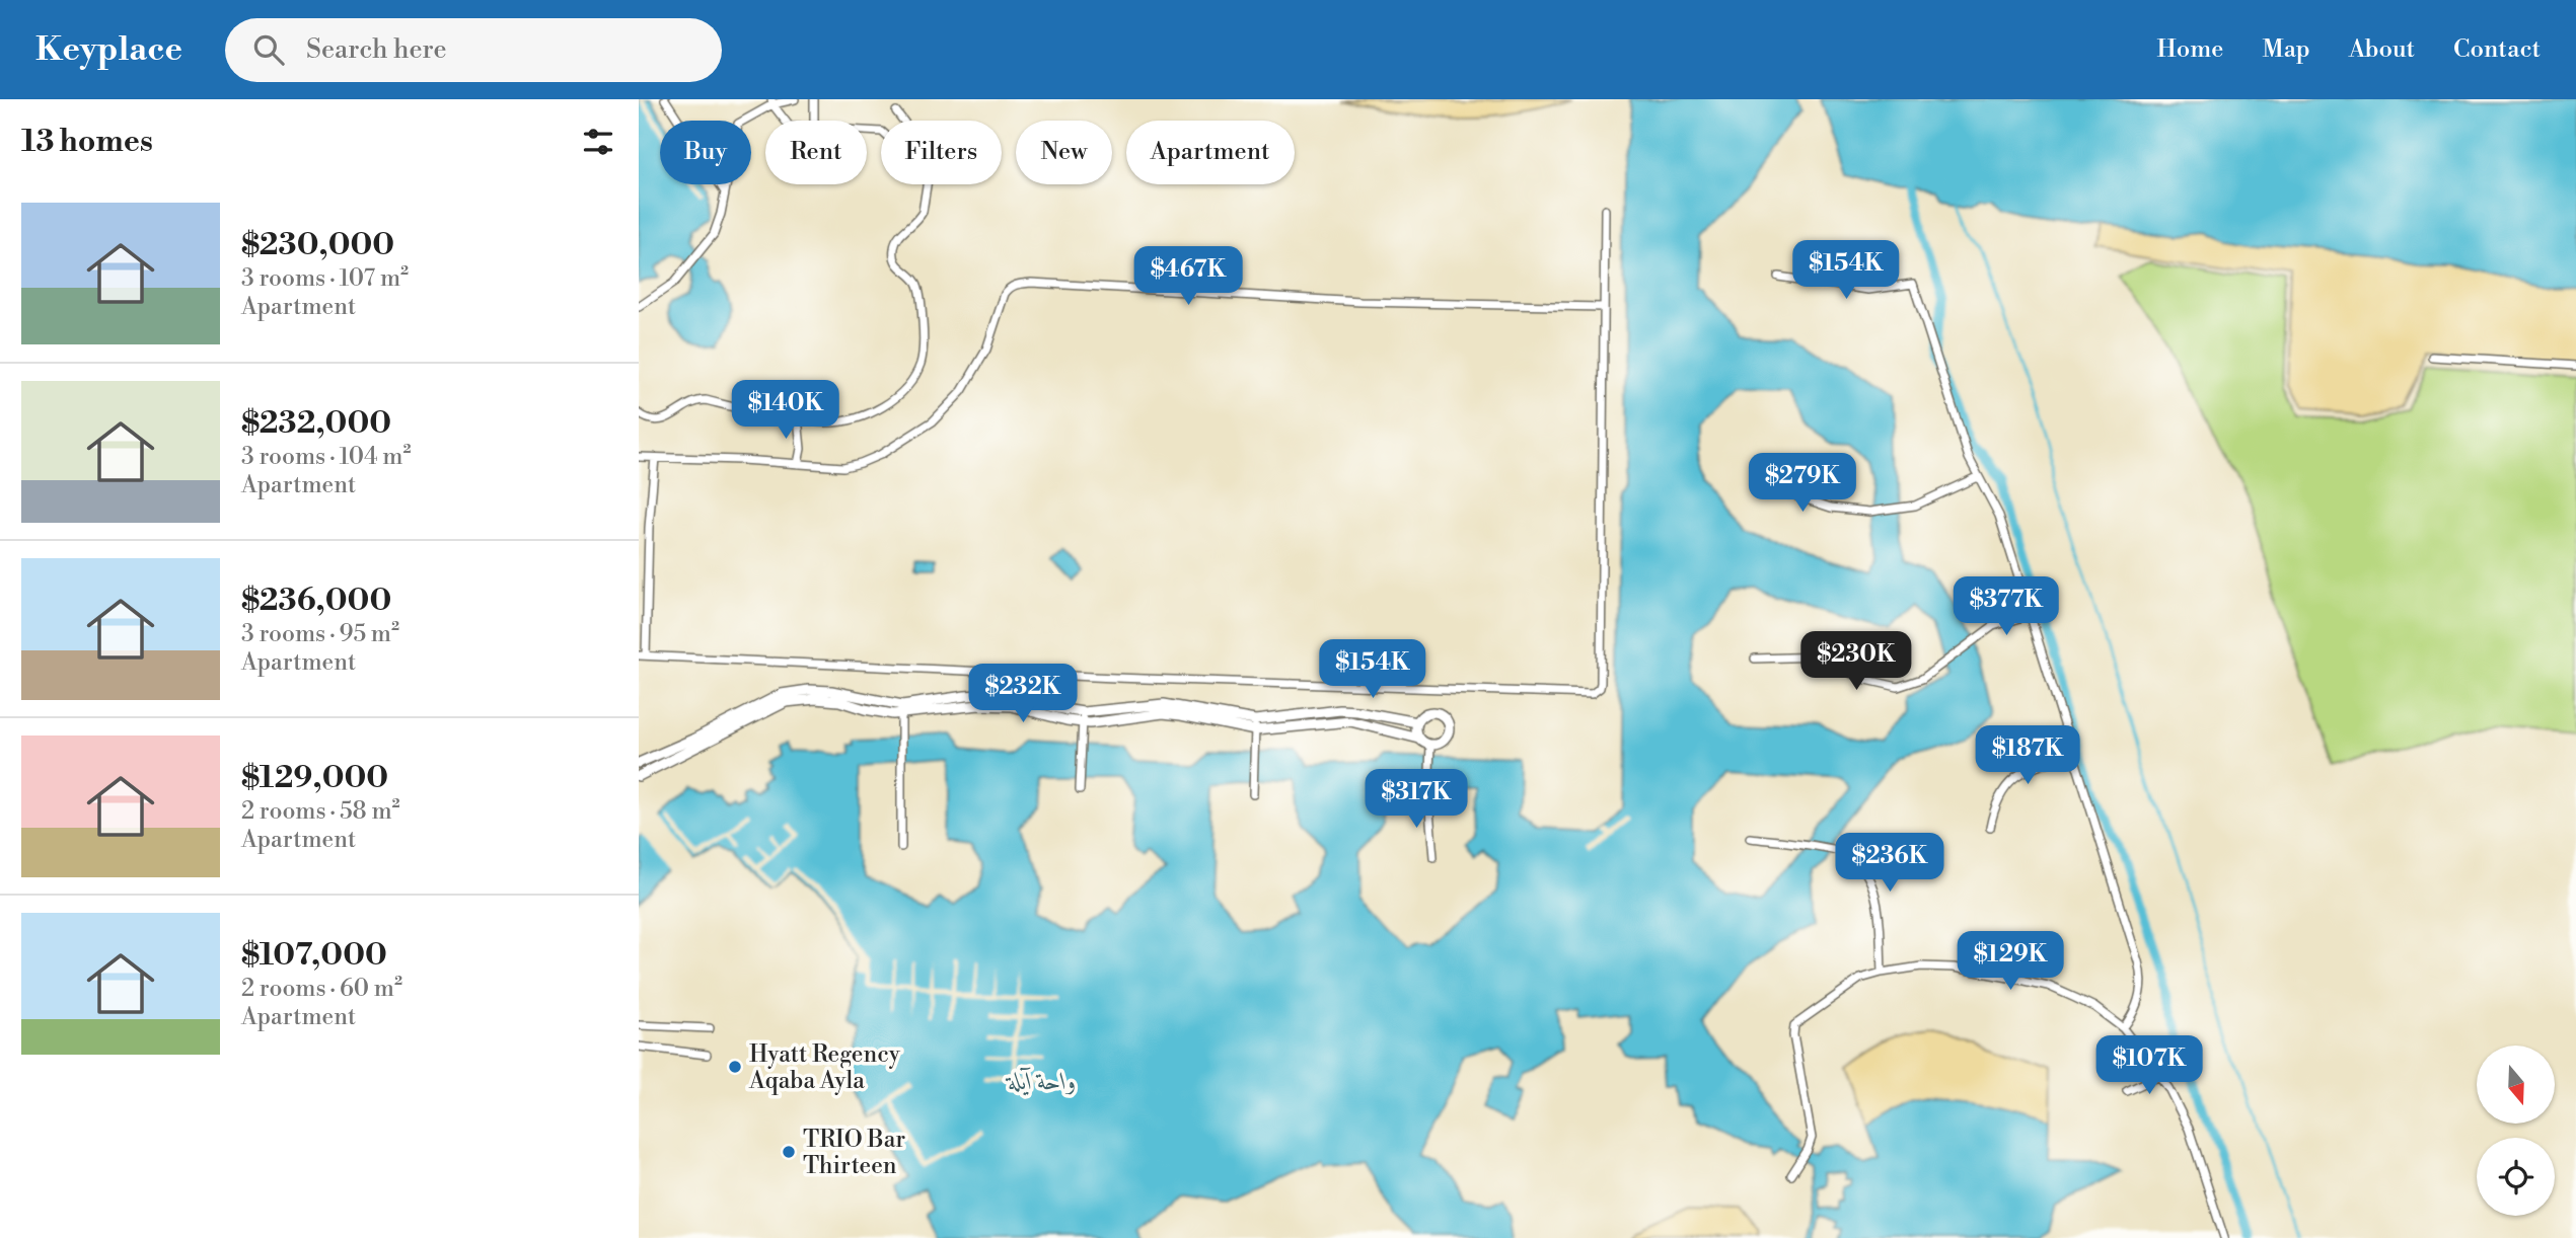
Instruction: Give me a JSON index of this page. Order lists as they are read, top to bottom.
{
  "water": ["واحة آيلة"],
  "places": ["Hyatt Regency Aqaba Ayla", "TRIO Bar Thirteen"],
  "north": "bottom",
  "page": {
    "header": "Keyplace",
    "search": "Search here",
    "nav": [
      "Home",
      "Map",
      "About",
      "Contact"
    ],
    "heading": "13 homes",
    "chip": [
      "Buy",
      "Rent",
      "Filters",
      "New",
      "Apartment"
    ],
    "list": [
      {
        "name": "$230,000",
        "note": "3 rooms · 107 m² · Apartment"
      },
      {
        "name": "$232,000",
        "note": "3 rooms · 104 m² · Apartment"
      },
      {
        "name": "$236,000",
        "note": "3 rooms · 95 m² · Apartment"
      },
      {
        "name": "$129,000",
        "note": "2 rooms · 58 m² · Apartment"
      },
      {
        "name": "$107,000",
        "note": "2 rooms · 60 m² · Apartment"
      }
    ],
    "price": [
      "$154K",
      "$467K",
      "$140K",
      "$279K",
      "$377K",
      "$230K",
      "$154K",
      "$232K",
      "$187K",
      "$317K",
      "$236K",
      "$129K",
      "$107K"
    ]
  }
}
